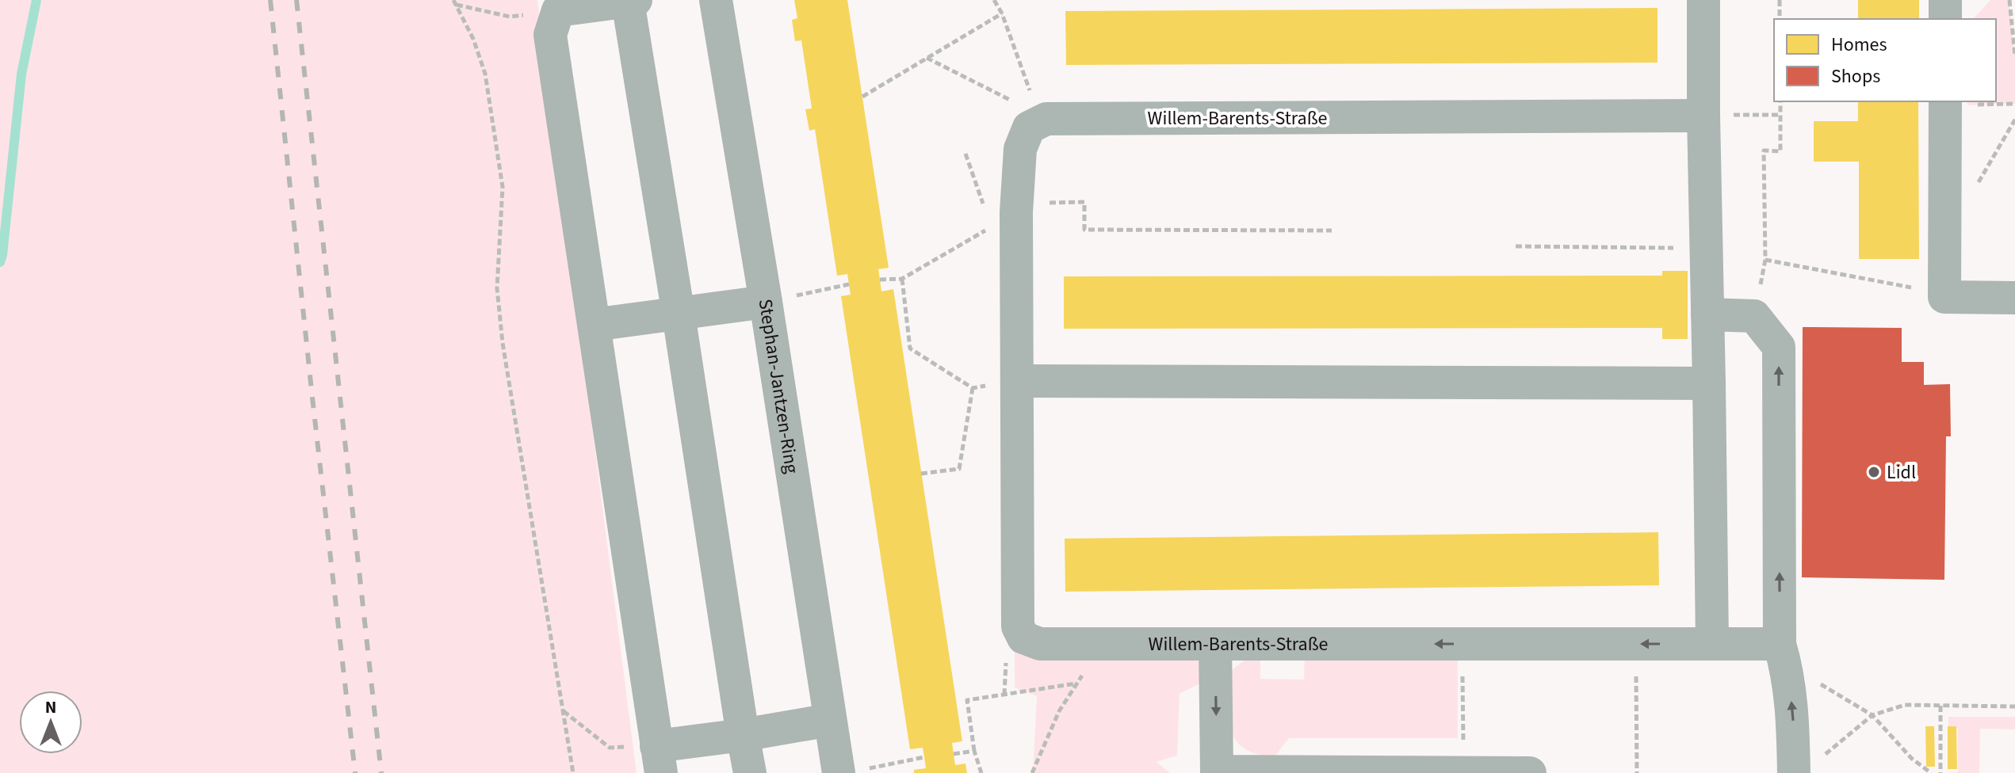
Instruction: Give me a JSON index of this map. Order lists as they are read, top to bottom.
{
  "streets": {
    "street": ["Willem-Barents-Straße", "Stephan-Jantzen-Ring"]
  },
  "places": ["Lidl"],
  "legend": ["Homes", "Shops"],
  "north": "top"
}
